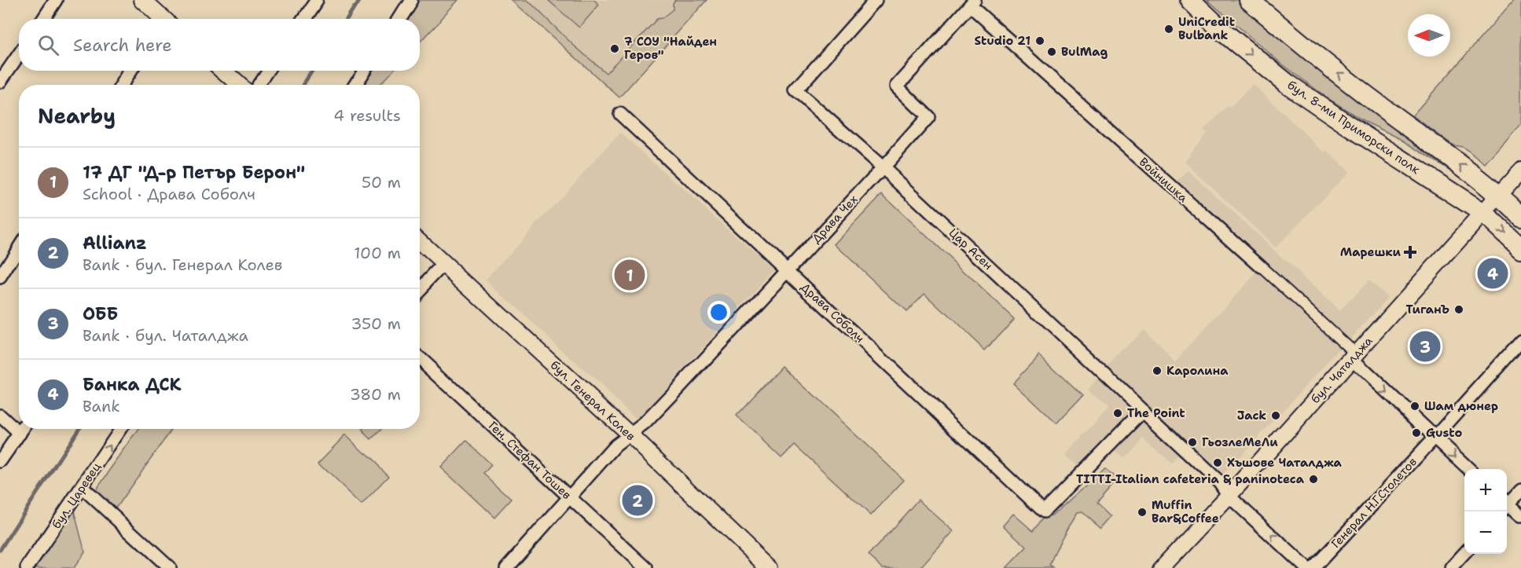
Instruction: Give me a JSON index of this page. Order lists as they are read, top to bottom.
{
  "streets": {
    "main road": ["бул. 8-ми Приморски полк"],
    "street": [
      "Войнишка",
      "Драва Чех",
      "Цар Асен",
      "Драва Соболч",
      "бул. Чаталджа",
      "бул. Генерал Колев",
      "Ген. Стефан Тошев",
      "бул. Царевец",
      "Генерал Н.Г.Столетов"
    ]
  },
  "crossings": [
    ["бул. 8-ми Приморски полк", "бул. Чаталджа"],
    ["Войнишка", "Драва Чех"],
    ["Войнишка", "бул. Чаталджа"],
    ["Драва Чех", "Цар Асен"],
    ["Драва Чех", "Драва Соболч"],
    ["Драва Чех", "бул. Генерал Колев"],
    ["Драва Чех", "Ген. Стефан Тошев"],
    ["Цар Асен", "Драва Соболч"],
    ["Цар Асен", "бул. Чаталджа"]
  ],
  "one_way": ["бул. Царевец"],
  "places": {
    "other": [
      "UniCredit Bulbank",
      "Studio 21",
      "7 СОУ \"Найден Геров\"",
      "BulMag",
      "ТиганЪ",
      "Каролина",
      "Шам дюнер",
      "The Point",
      "Jack",
      "Gusto",
      "ГьозлеМеЛи",
      "Хъшове Чаталджа",
      "TITTI-Italian cafeteria & paninoteca",
      "Muffin Bar&Coffee"
    ],
    "health": ["Марешки"]
  },
  "north": "left",
  "page": {
    "search": "Search here",
    "heading": ["Nearby", "4 results"],
    "list": [
      {
        "mark": "1",
        "name": "17 ДГ \"Д-р Петър Берон\"",
        "note": "School · Драва Соболч",
        "value": "50 m"
      },
      {
        "mark": "2",
        "name": "Allianz",
        "note": "Bank · бул. Генерал Колев",
        "value": "100 m"
      },
      {
        "mark": "3",
        "name": "ОББ",
        "note": "Bank · бул. Чаталджа",
        "value": "350 m"
      },
      {
        "mark": "4",
        "name": "Банка ДСК",
        "note": "Bank",
        "value": "380 m"
      }
    ],
    "pins": [
      "4",
      "1",
      "3",
      "2"
    ],
    "map_buttons": ["+", "−"]
  }
}
